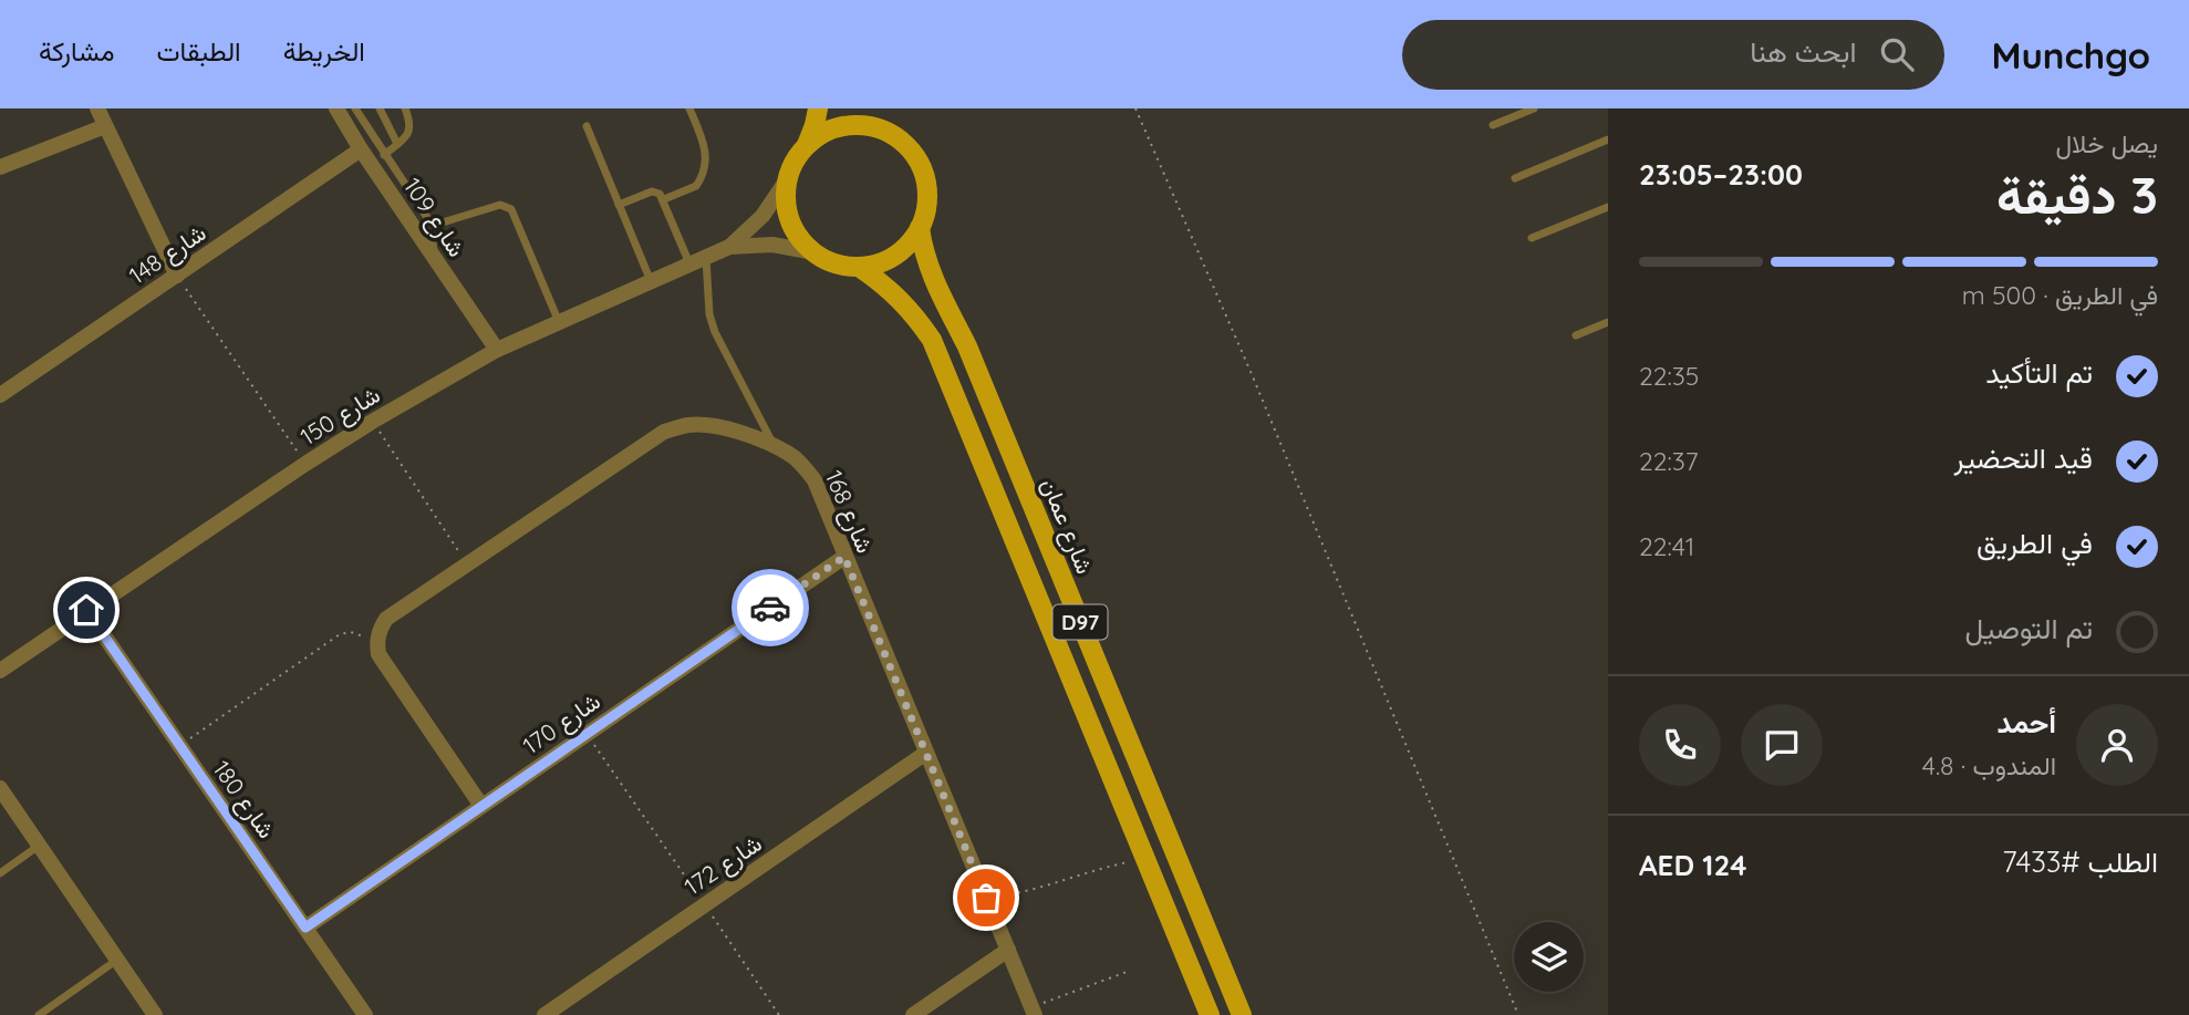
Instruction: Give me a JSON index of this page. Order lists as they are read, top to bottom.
{
  "streets": {
    "main road": ["شارع عمان", "D97"],
    "street": [
      "شارع 109",
      "شارع 148",
      "شارع 150",
      "شارع 168",
      "شارع 170",
      "شارع 180",
      "شارع 172"
    ]
  },
  "crossings": [
    ["شارع 109", "شارع 148"],
    ["شارع 109", "شارع 150"],
    ["شارع 150", "شارع عمان"],
    ["شارع 150", "D97"],
    ["شارع 150", "شارع 180"],
    ["شارع 168", "شارع 170"],
    ["شارع 168", "شارع 172"],
    ["شارع عمان", "D97"],
    ["شارع 170", "شارع 180"]
  ],
  "page": {
    "header": "Munchgo",
    "search": "ابحث هنا",
    "nav": ["الخريطة", "الطبقات", "مشاركة"],
    "heading": ["3 دقيقة", "يصل خلال", "23:00–23:05"],
    "panel": [
      "أحمد",
      "المندوب · 4.8",
      "الطلب #7433",
      "AED 124"
    ],
    "bar": "في الطريق · 500 m",
    "list": [
      ["تم التأكيد", "22:35"],
      ["قيد التحضير", "22:37"],
      ["في الطريق", "22:41"],
      "تم التوصيل"
    ]
  }
}
